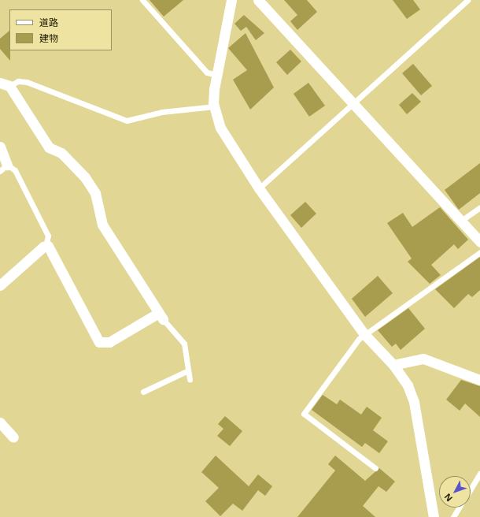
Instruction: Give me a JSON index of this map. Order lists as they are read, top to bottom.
{
  "legend": ["道路", "建物"],
  "north": "bottom left"
}
